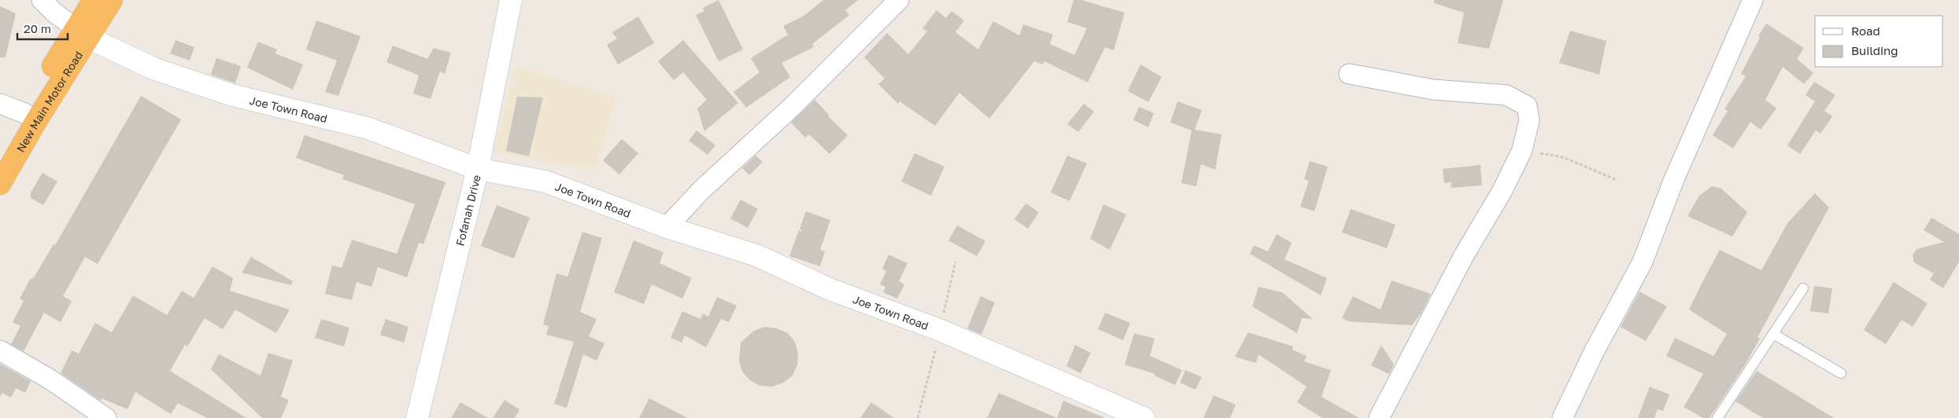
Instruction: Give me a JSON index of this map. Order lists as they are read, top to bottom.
{
  "streets": {
    "highway": ["New Main Motor Road"],
    "street": ["Joe Town Road", "Fofanah Drive"]
  },
  "crossings": [
    ["New Main Motor Road", "Joe Town Road"],
    ["Joe Town Road", "Fofanah Drive"]
  ],
  "legend": ["Road", "Building"],
  "scale_bar": "20 m"
}
